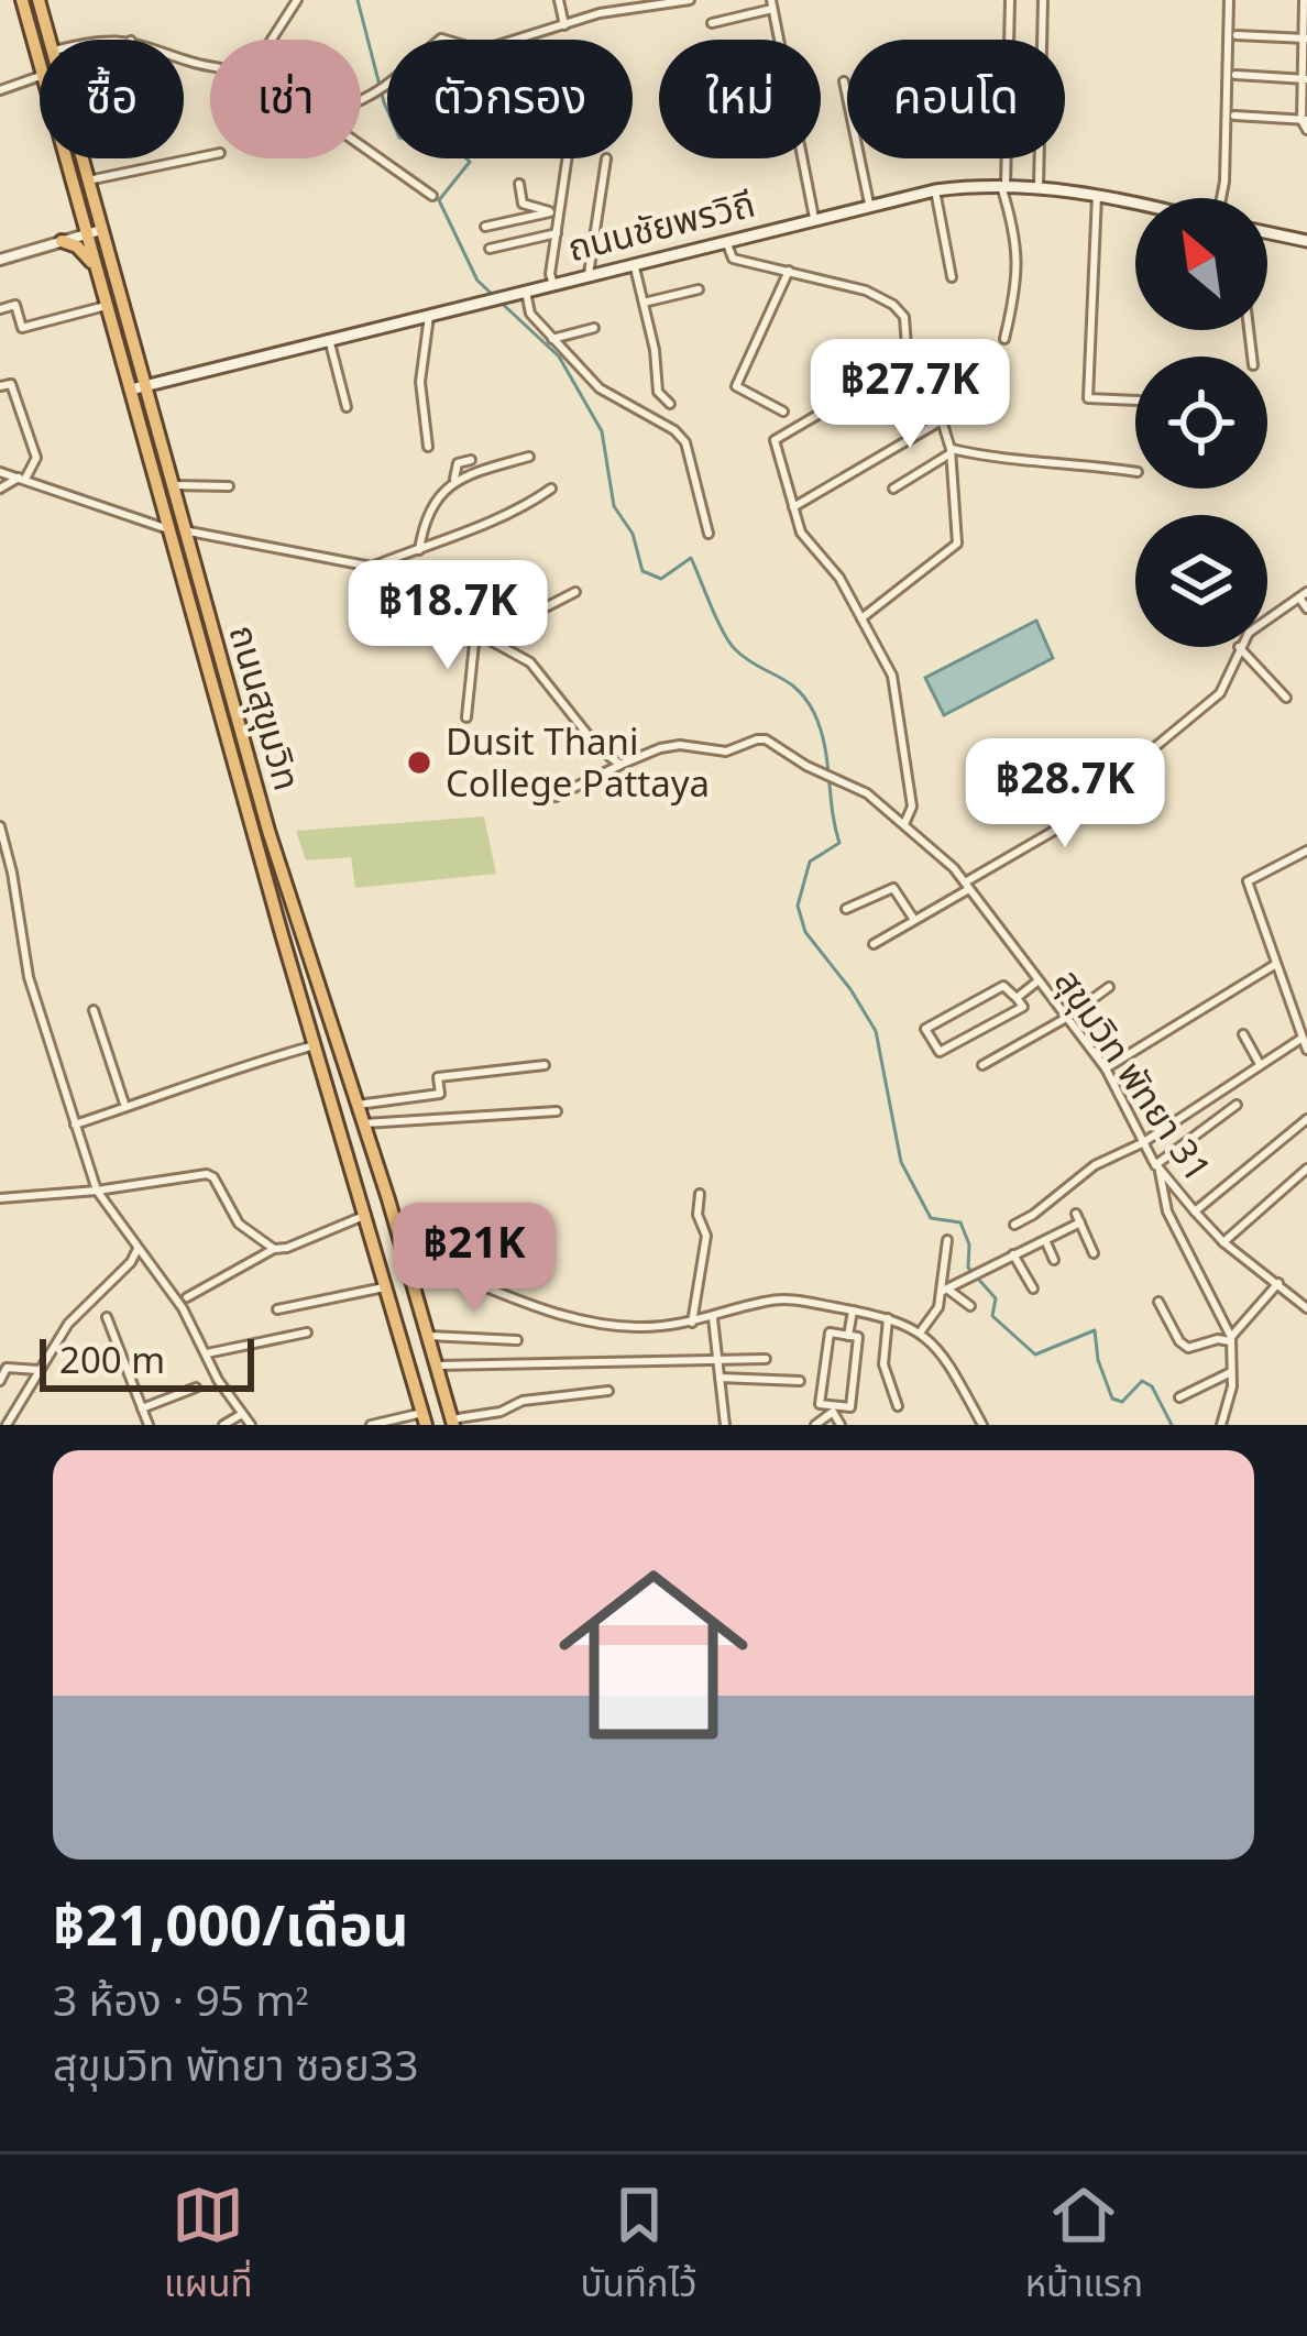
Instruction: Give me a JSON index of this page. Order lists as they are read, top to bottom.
{
  "streets": {
    "highway": ["ถนนสุขุมวิท"],
    "main road": ["ถนนชัยพรวิถี"],
    "street": ["สุขุมวิท พัทยา 31"]
  },
  "crossings": [
    ["ถนนชัยพรวิถี", "ถนนสุขุมวิท"]
  ],
  "places": ["Dusit Thani College Pattaya"],
  "scale_bar": "200 m",
  "north": "top left",
  "page": {
    "chip": [
      "ซื้อ",
      "เช่า",
      "ตัวกรอง",
      "ใหม่",
      "คอนโด"
    ],
    "price": [
      "฿27.7K",
      "฿18.7K",
      "฿28.7K",
      "฿21K"
    ],
    "scale": "200 m",
    "list": [
      {
        "name": "฿21,000/เดือน",
        "note": "3 ห้อง · 95 m² · สุขุมวิท พัทยา ซอย33"
      }
    ],
    "tabs": ["แผนที่", "บันทึกไว้", "หน้าแรก"]
  }
}
